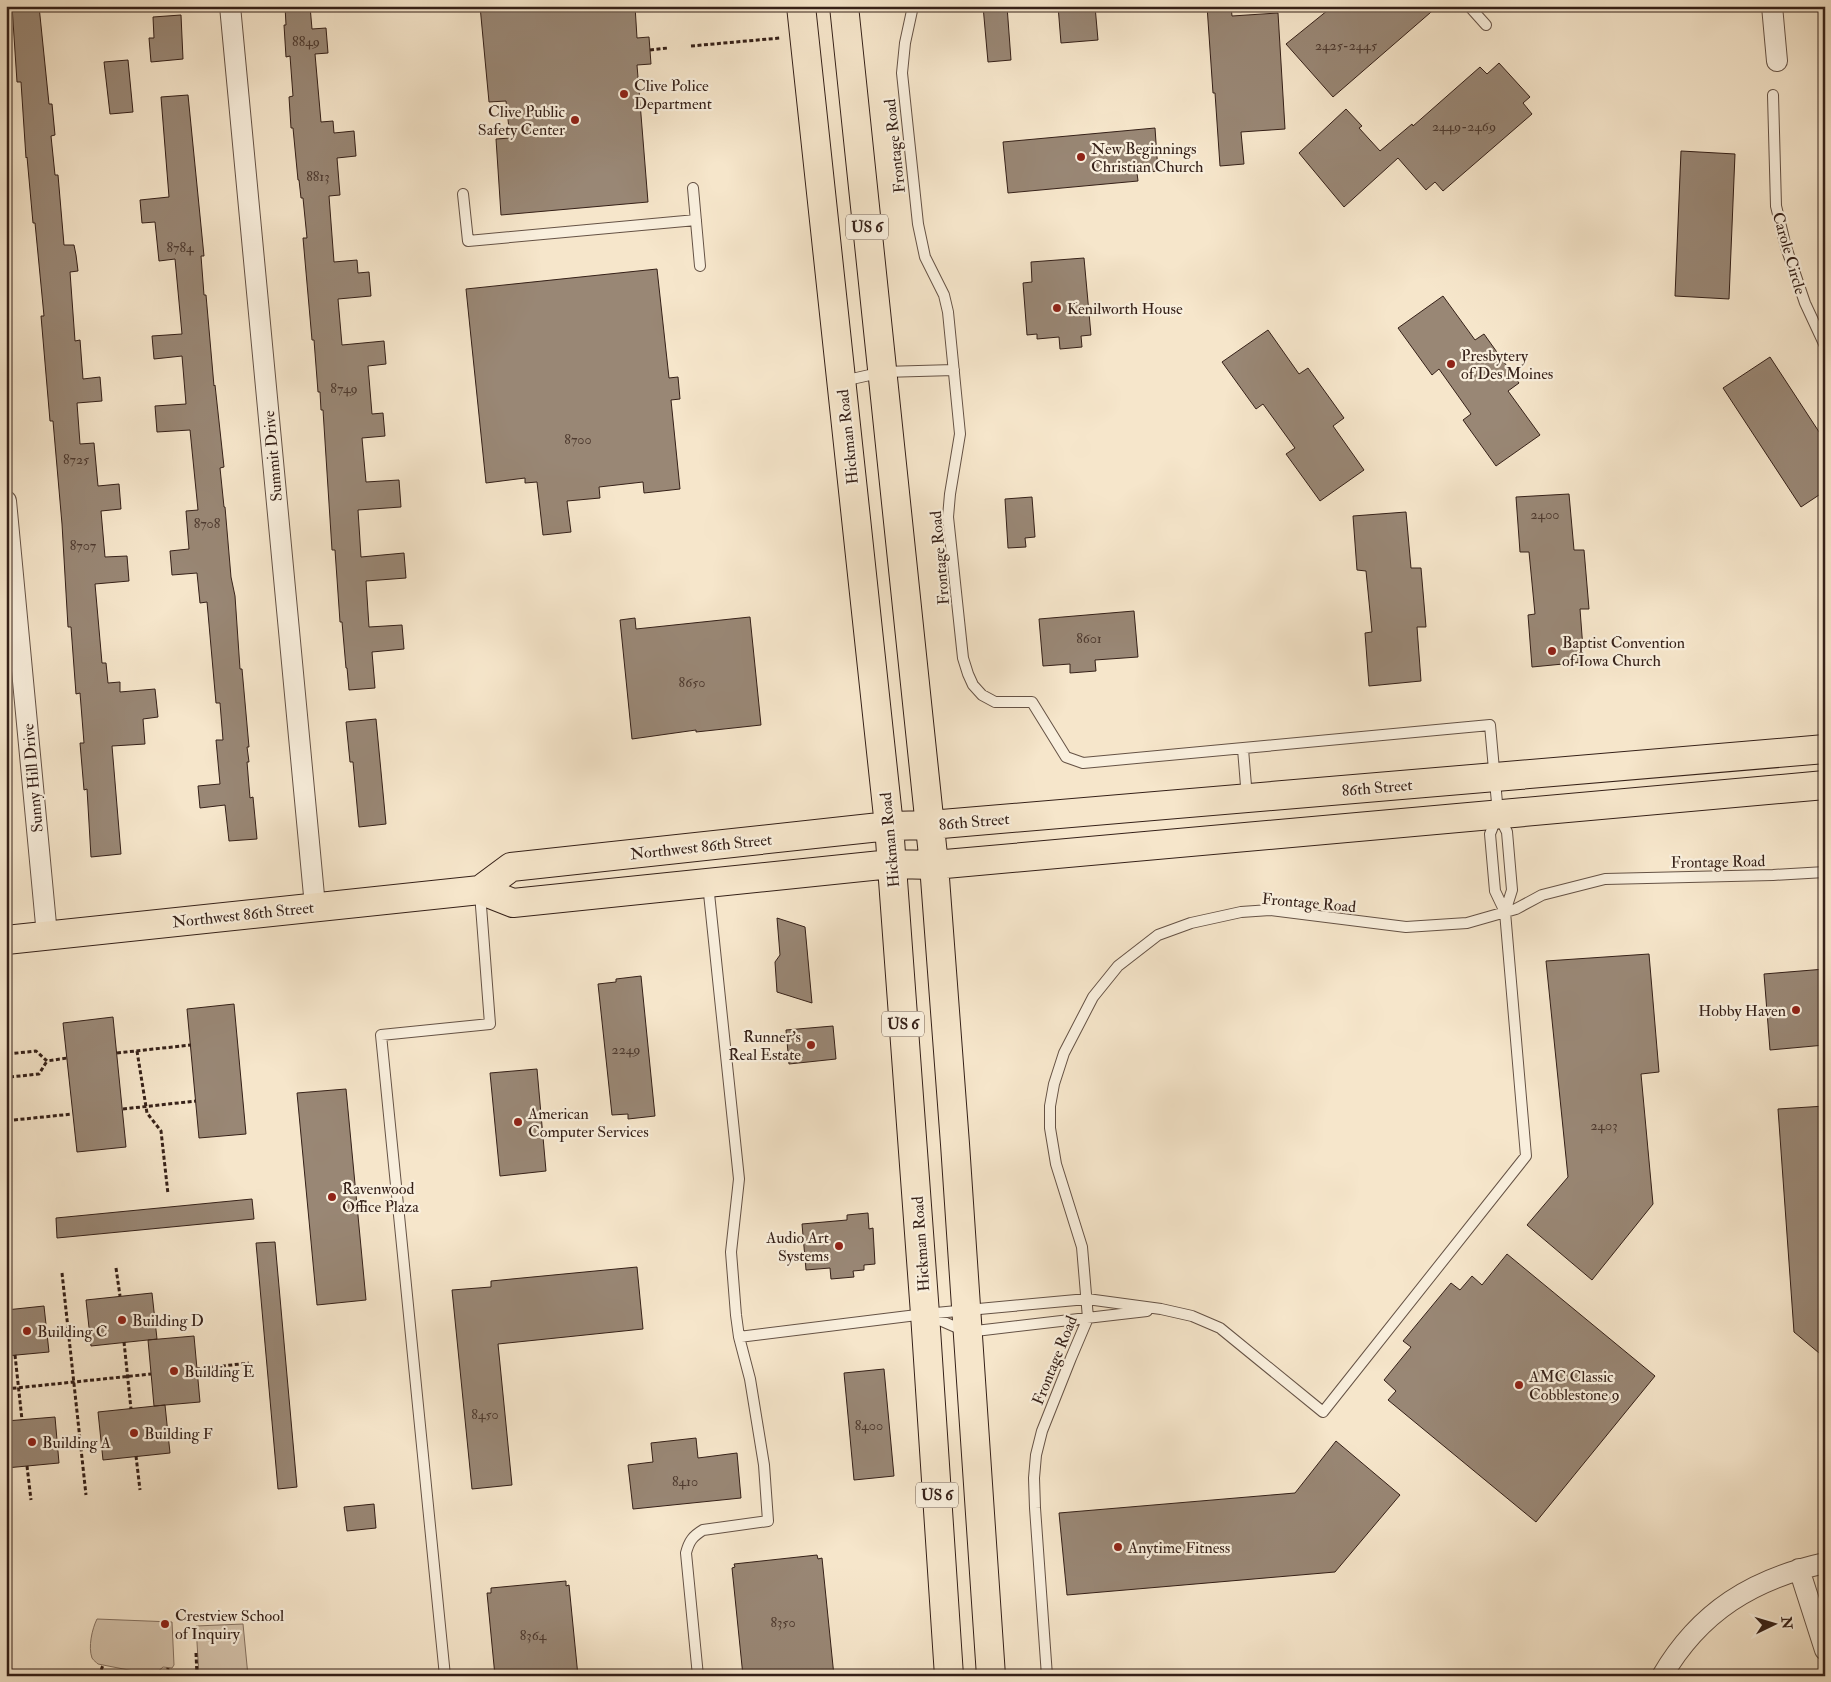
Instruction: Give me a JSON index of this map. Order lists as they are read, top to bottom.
{
  "streets": {
    "main road": [
      "US 6",
      "Hickman Road",
      "86th Street",
      "Northwest 86th Street"
    ],
    "street": ["Summit Drive", "Sunny Hill Drive"],
    "lane": ["Frontage Road", "Carole Circle"]
  },
  "crossings": [
    ["Frontage Road", "86th Street"],
    ["US 6", "86th Street"],
    ["US 6", "Northwest 86th Street"],
    ["Hickman Road", "Northwest 86th Street"],
    ["Summit Drive", "Northwest 86th Street"],
    ["Sunny Hill Drive", "Northwest 86th Street"],
    ["86th Street", "Northwest 86th Street"]
  ],
  "places": [
    "Clive Police Department",
    "Clive Public Safety Center",
    "New Beginnings Christian Church",
    "Kenilworth House",
    "Presbytery of Des Moines",
    "Baptist Convention of Iowa Church",
    "Hobby Haven",
    "Runner's Real Estate",
    "American Computer Services",
    "Ravenwood Office Plaza",
    "Audio Art Systems",
    "Building D",
    "Building C",
    "Building E",
    "AMC Classic Cobblestone 9",
    "Building F",
    "Building A",
    "Anytime Fitness",
    "Crestview School of Inquiry"
  ],
  "house_numbers": [
    "8849",
    "2425-2445",
    "2449-2469",
    "8813",
    "8784",
    "8749",
    "8700",
    "8725",
    "2400",
    "8708",
    "8707",
    "8601",
    "8650",
    "2249",
    "2403",
    "8450",
    "8400",
    "8410",
    "8350",
    "8364"
  ],
  "north": "right"
}
